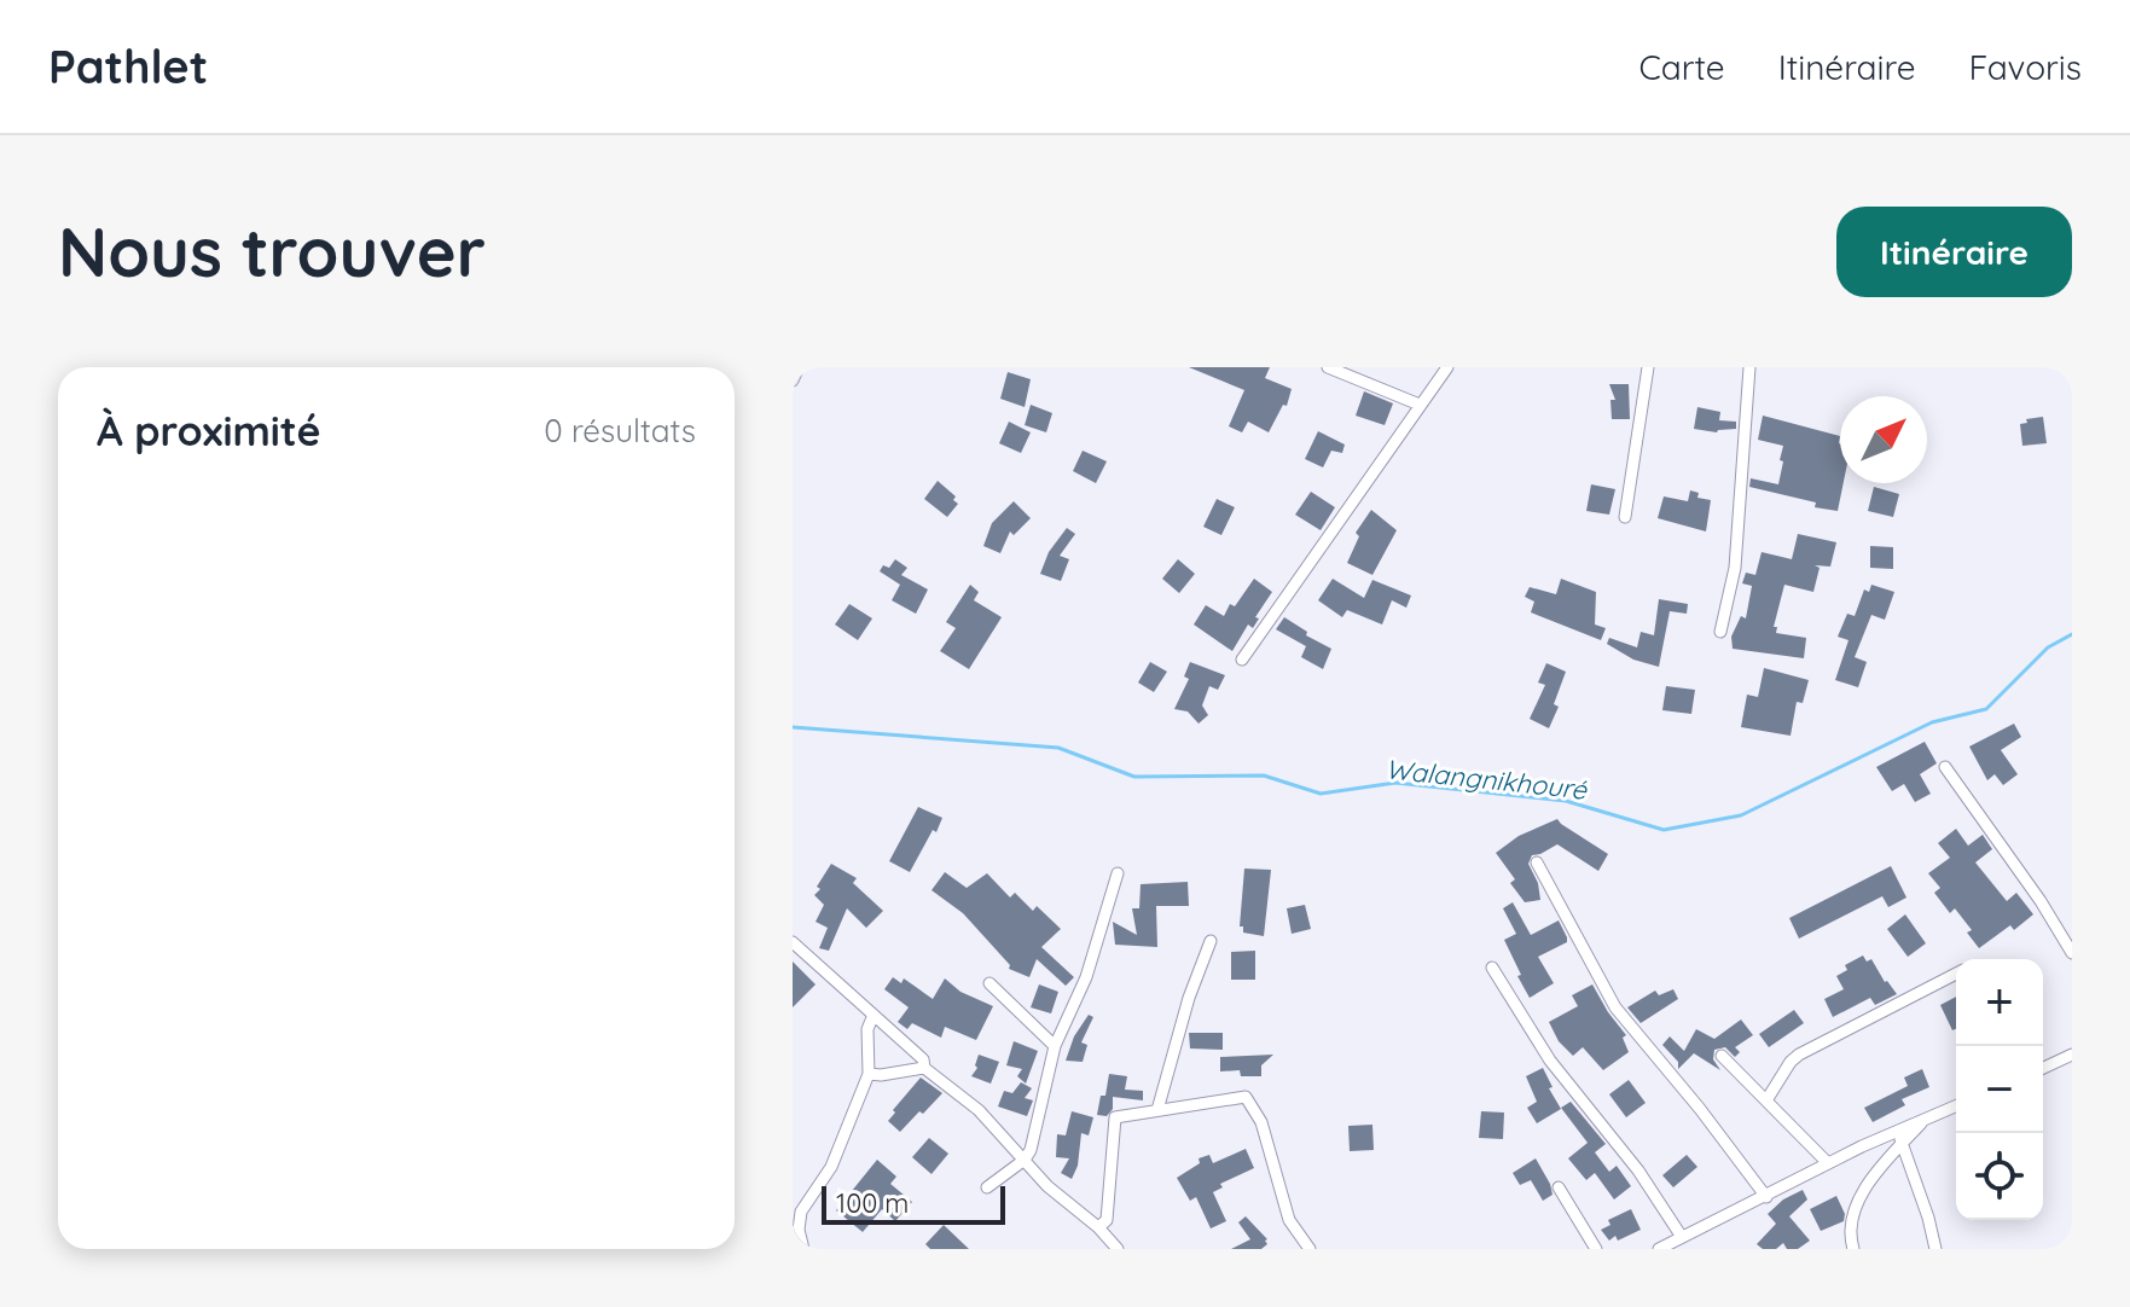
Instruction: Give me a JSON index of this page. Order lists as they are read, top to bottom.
{
  "water": ["Walangnikhouré"],
  "scale_bar": "100 m",
  "north": "top right",
  "page": {
    "header": "Pathlet",
    "nav": ["Carte", "Itinéraire", "Favoris"],
    "buttons": "Itinéraire",
    "title": "Nous trouver",
    "heading": ["À proximité", "0 résultats"],
    "map_buttons": ["+", "−"],
    "scale": "100 m"
  }
}
